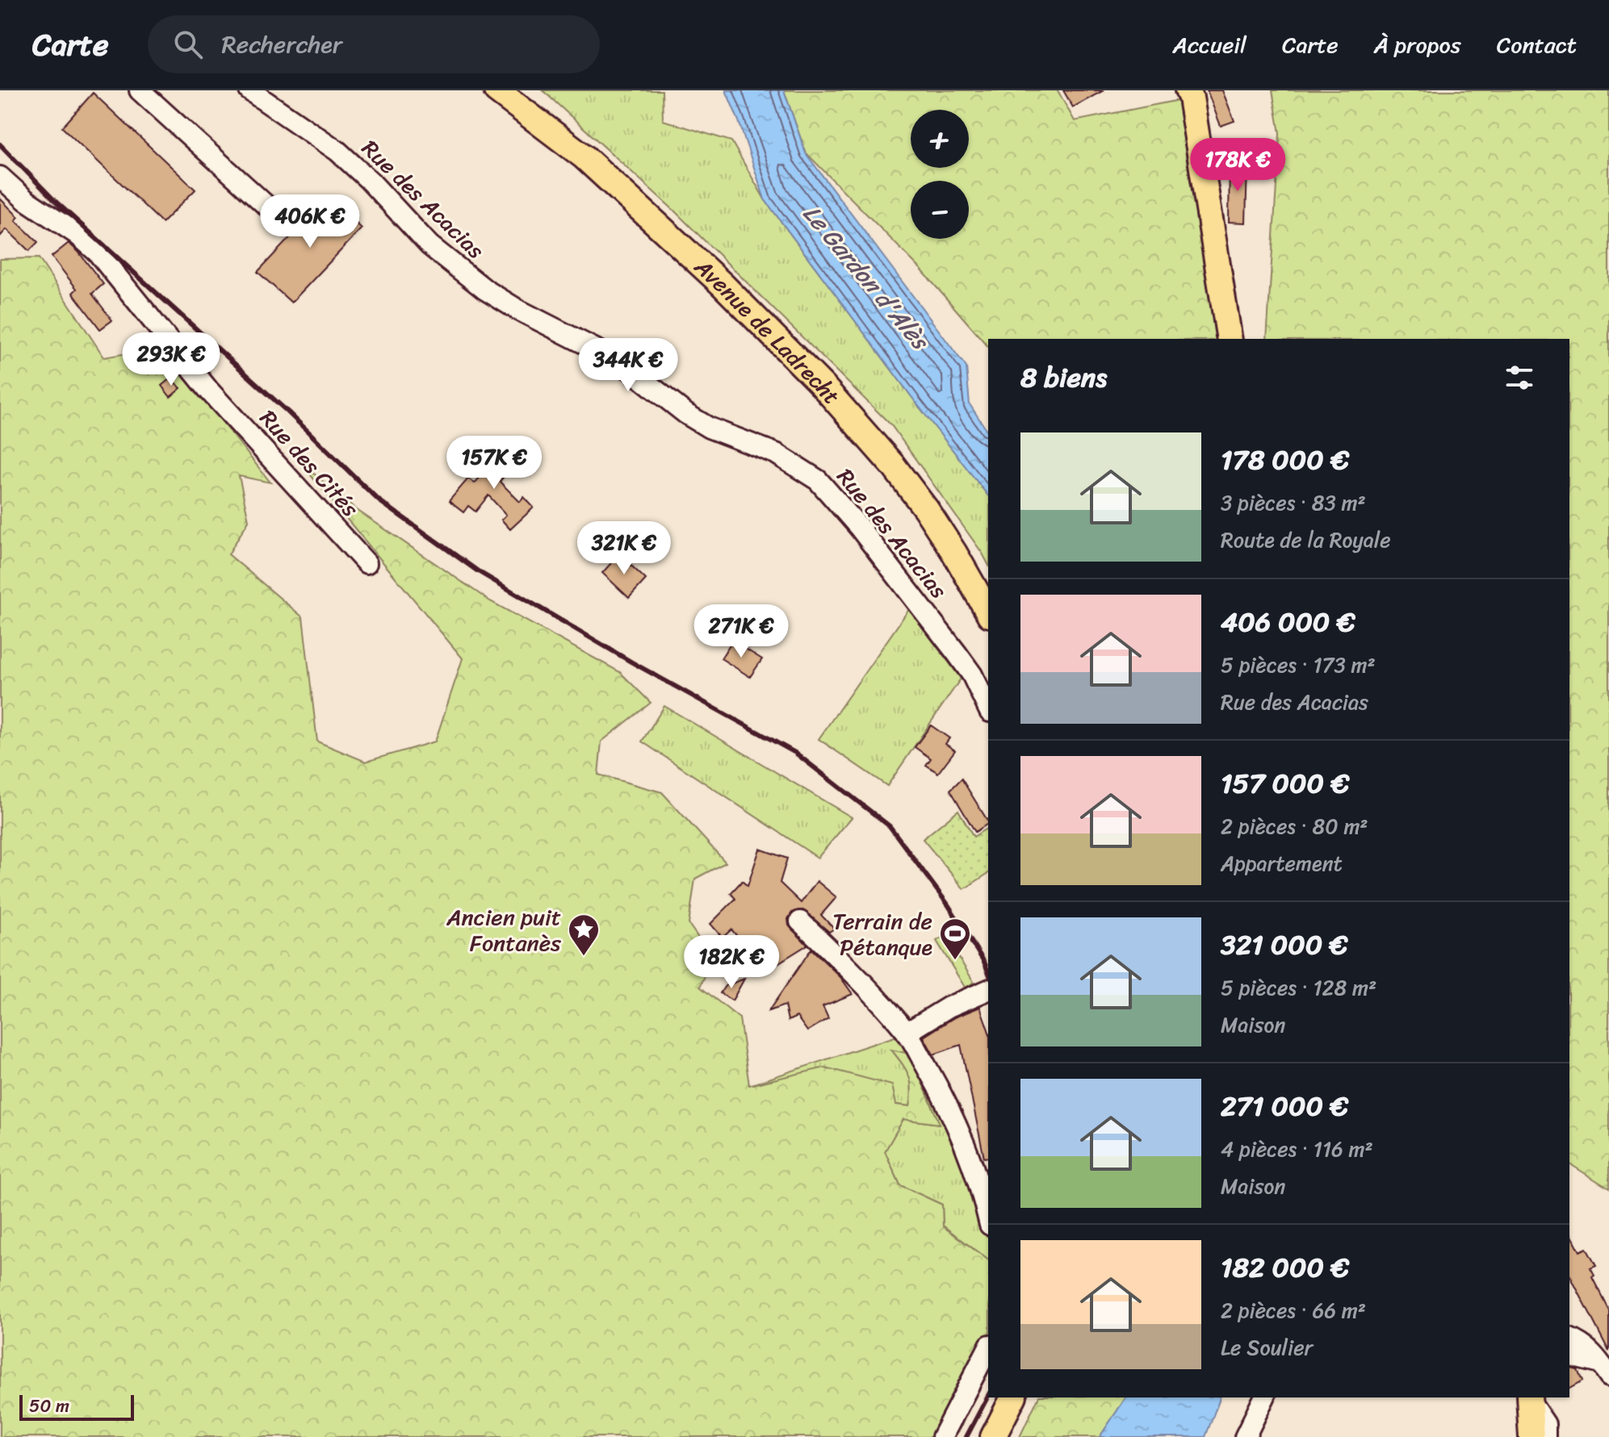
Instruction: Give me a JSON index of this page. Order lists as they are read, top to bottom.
{
  "streets": {
    "main road": ["Avenue de Ladrecht"],
    "street": ["Rue des Acacias", "Rue des Cités"]
  },
  "water": ["Le Gardon d'Alès"],
  "places": {
    "place": ["Ancien puit Fontanès"],
    "sports": ["Terrain de Pétanque"]
  },
  "scale_bar": "50 m",
  "page": {
    "header": "Carte",
    "search": "Rechercher",
    "nav": [
      "Accueil",
      "Carte",
      "À propos",
      "Contact"
    ],
    "map_buttons": ["+", "−"],
    "price": [
      "178K €",
      "406K €",
      "293K €",
      "344K €",
      "157K €",
      "321K €",
      "271K €",
      "182K €"
    ],
    "heading": "8 biens",
    "list": [
      {
        "name": "178 000 €",
        "note": "3 pièces · 83 m² · Route de la Royale"
      },
      {
        "name": "406 000 €",
        "note": "5 pièces · 173 m² · Rue des Acacias"
      },
      {
        "name": "157 000 €",
        "note": "2 pièces · 80 m² · Appartement"
      },
      {
        "name": "321 000 €",
        "note": "5 pièces · 128 m² · Maison"
      },
      {
        "name": "271 000 €",
        "note": "4 pièces · 116 m² · Maison"
      },
      {
        "name": "182 000 €",
        "note": "2 pièces · 66 m² · Le Soulier"
      }
    ],
    "scale": "50 m"
  }
}
